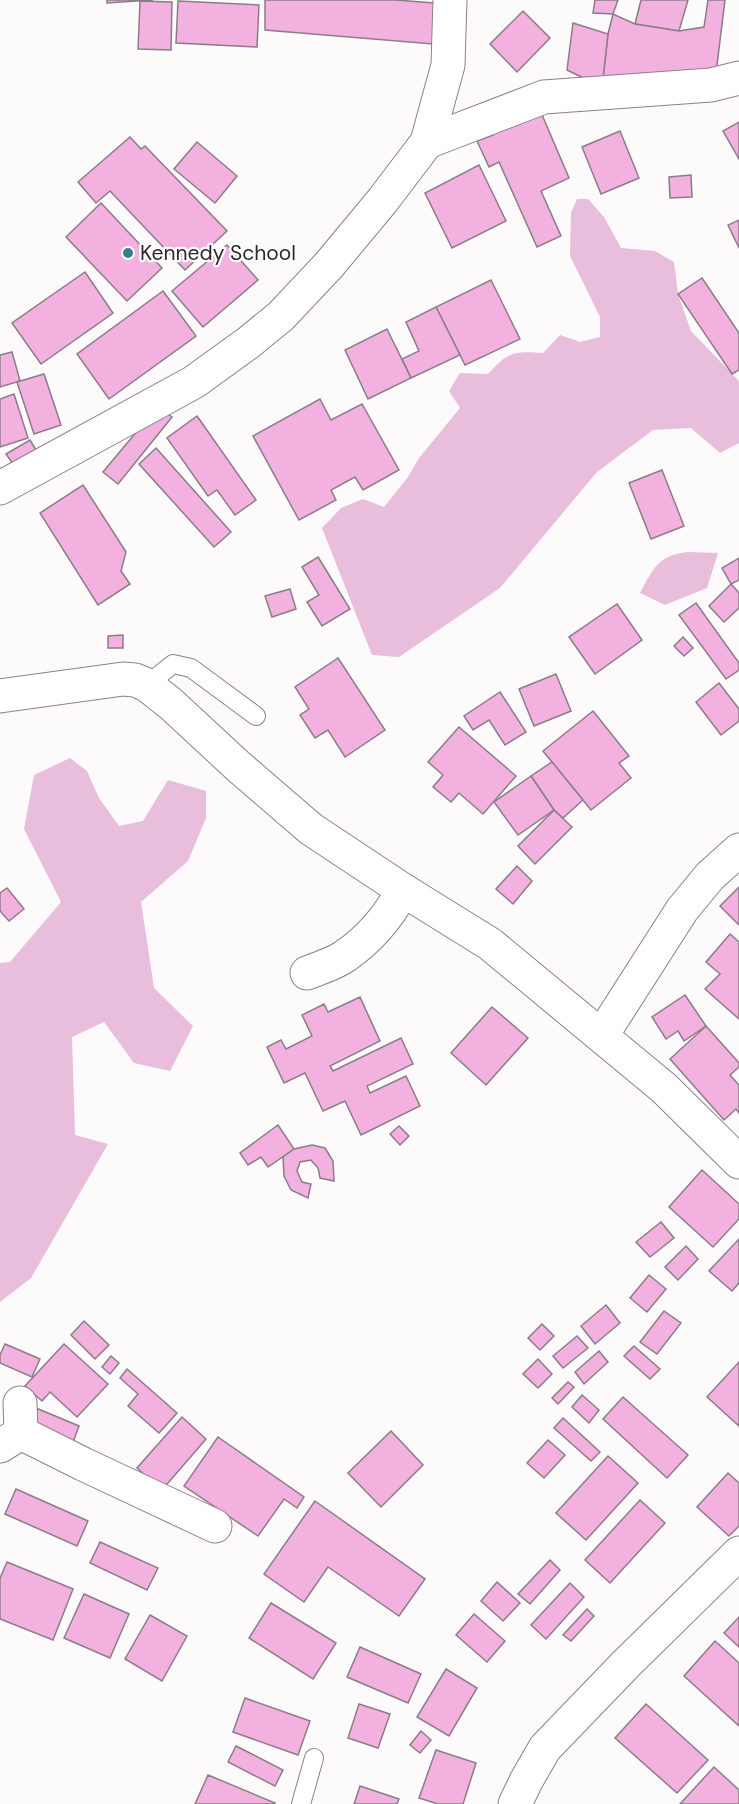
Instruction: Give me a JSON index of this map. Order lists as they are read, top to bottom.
{
  "places": ["Kennedy School"]
}
